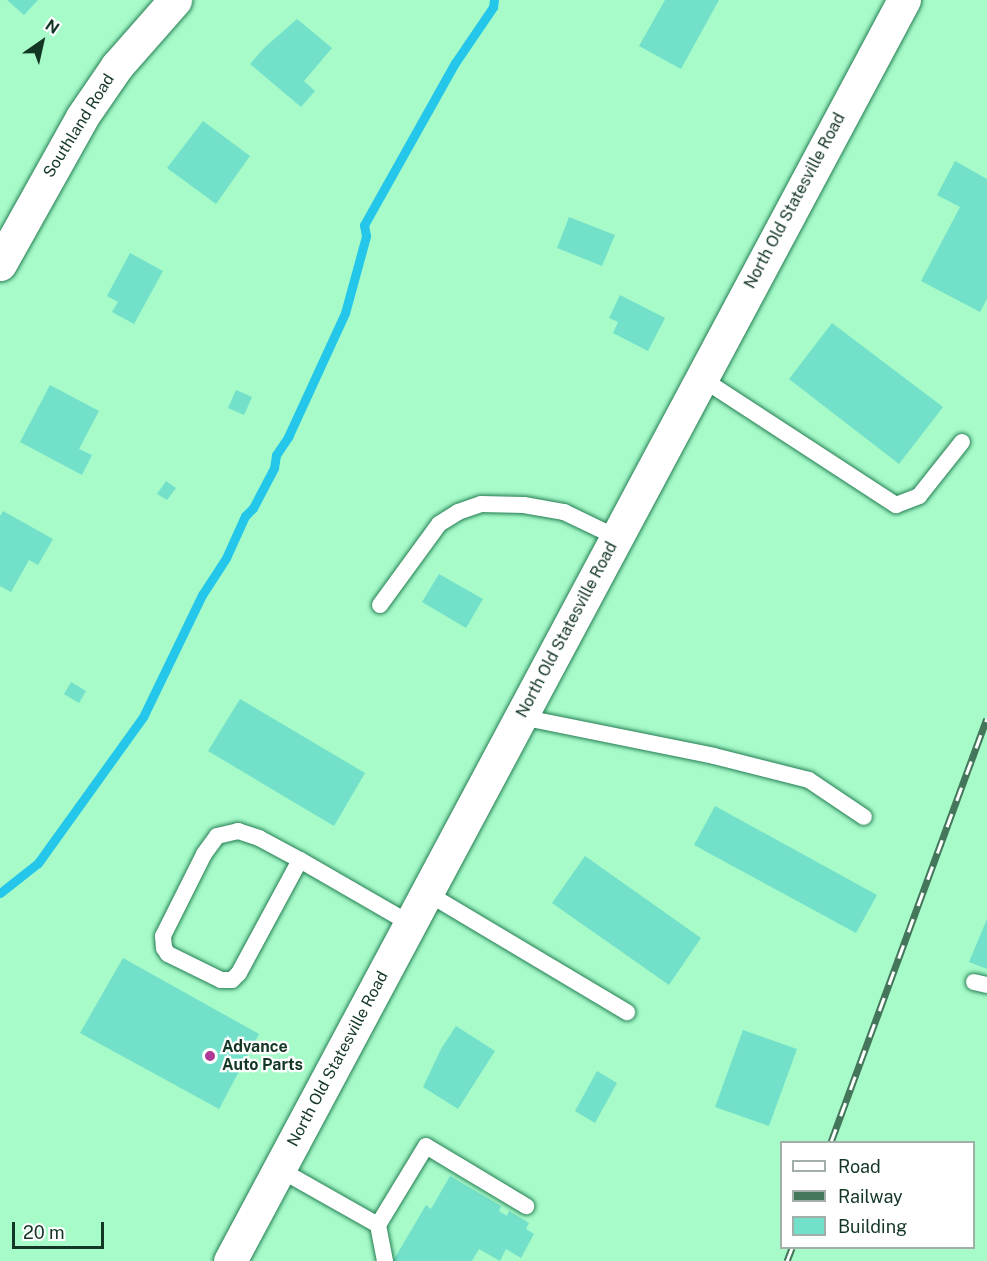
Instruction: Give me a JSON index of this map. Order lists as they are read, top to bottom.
{
  "streets": {
    "main road": ["Southland Road", "North Old Statesville Road"]
  },
  "places": ["Advance Auto Parts"],
  "legend": ["Road", "Railway", "Building"],
  "scale_bar": "20 m",
  "north": "top right"
}
